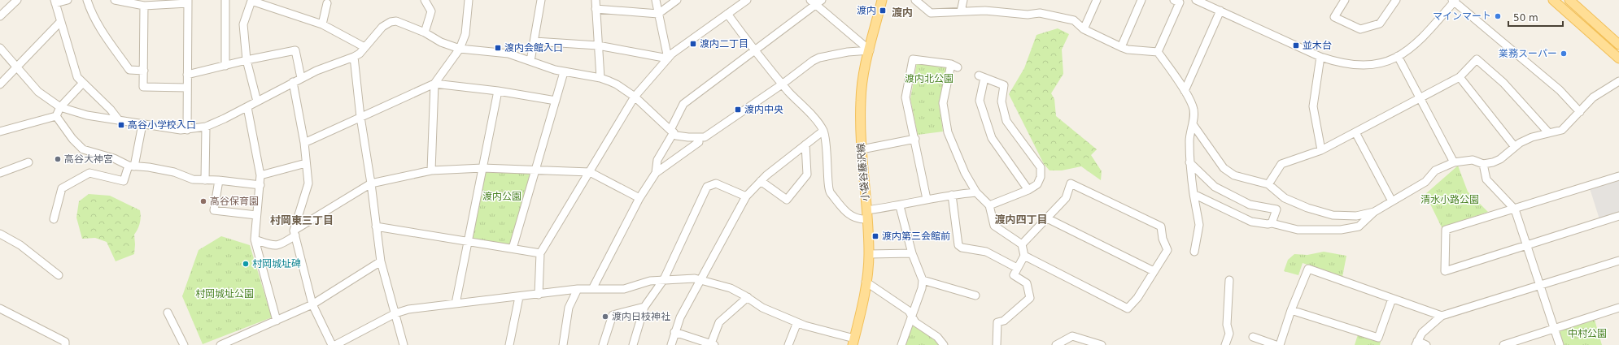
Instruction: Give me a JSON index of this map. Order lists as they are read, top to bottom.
{
  "streets": {
    "main road": ["小袋谷藤沢線"]
  },
  "districts": ["渡内", "渡内四丁目", "村岡東三丁目"],
  "parks": [
    "渡内北公園",
    "渡内公園",
    "清水小路公園",
    "村岡城址公園",
    "中村公園"
  ],
  "places": {
    "transit": [
      "渡内",
      "渡内二丁目",
      "並木台",
      "渡内会館入口",
      "渡内中央",
      "高谷小学校入口",
      "渡内第三会館前"
    ],
    "other": [
      "マインマート",
      "業務スーパー",
      "高谷大神宮",
      "高谷保育園",
      "村岡城址碑",
      "渡内日枝神社"
    ]
  },
  "scale_bar": "50 m"
}
